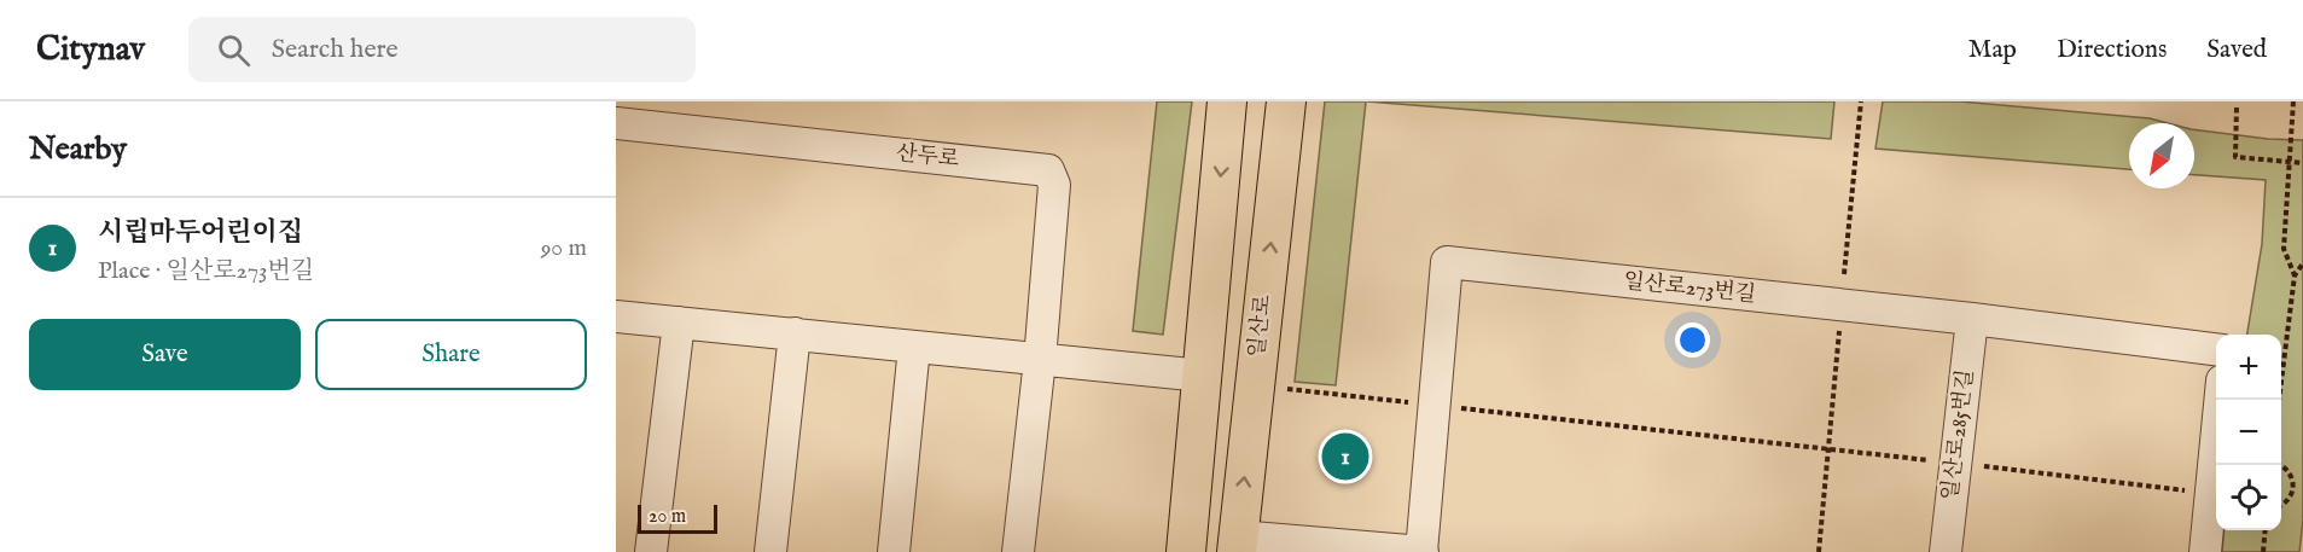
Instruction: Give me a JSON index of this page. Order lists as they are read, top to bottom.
{
  "streets": {
    "main road": ["일산로"],
    "street": ["산두로", "일산로273번길", "일산로285번길"]
  },
  "crossings": [
    ["일산로273번길", "일산로"],
    ["일산로273번길", "일산로285번길"]
  ],
  "scale_bar": "20 m",
  "north": "bottom left",
  "page": {
    "header": "Citynav",
    "search": "Search here",
    "nav": ["Map", "Directions", "Saved"],
    "heading": "Nearby",
    "list": [
      {
        "mark": "1",
        "name": "시립마두어린이집",
        "note": "Place · 일산로273번길",
        "value": "90 m"
      }
    ],
    "buttons": ["Save", "Share"],
    "map_buttons": ["+", "−"],
    "pins": "1",
    "scale": "20 m"
  }
}
